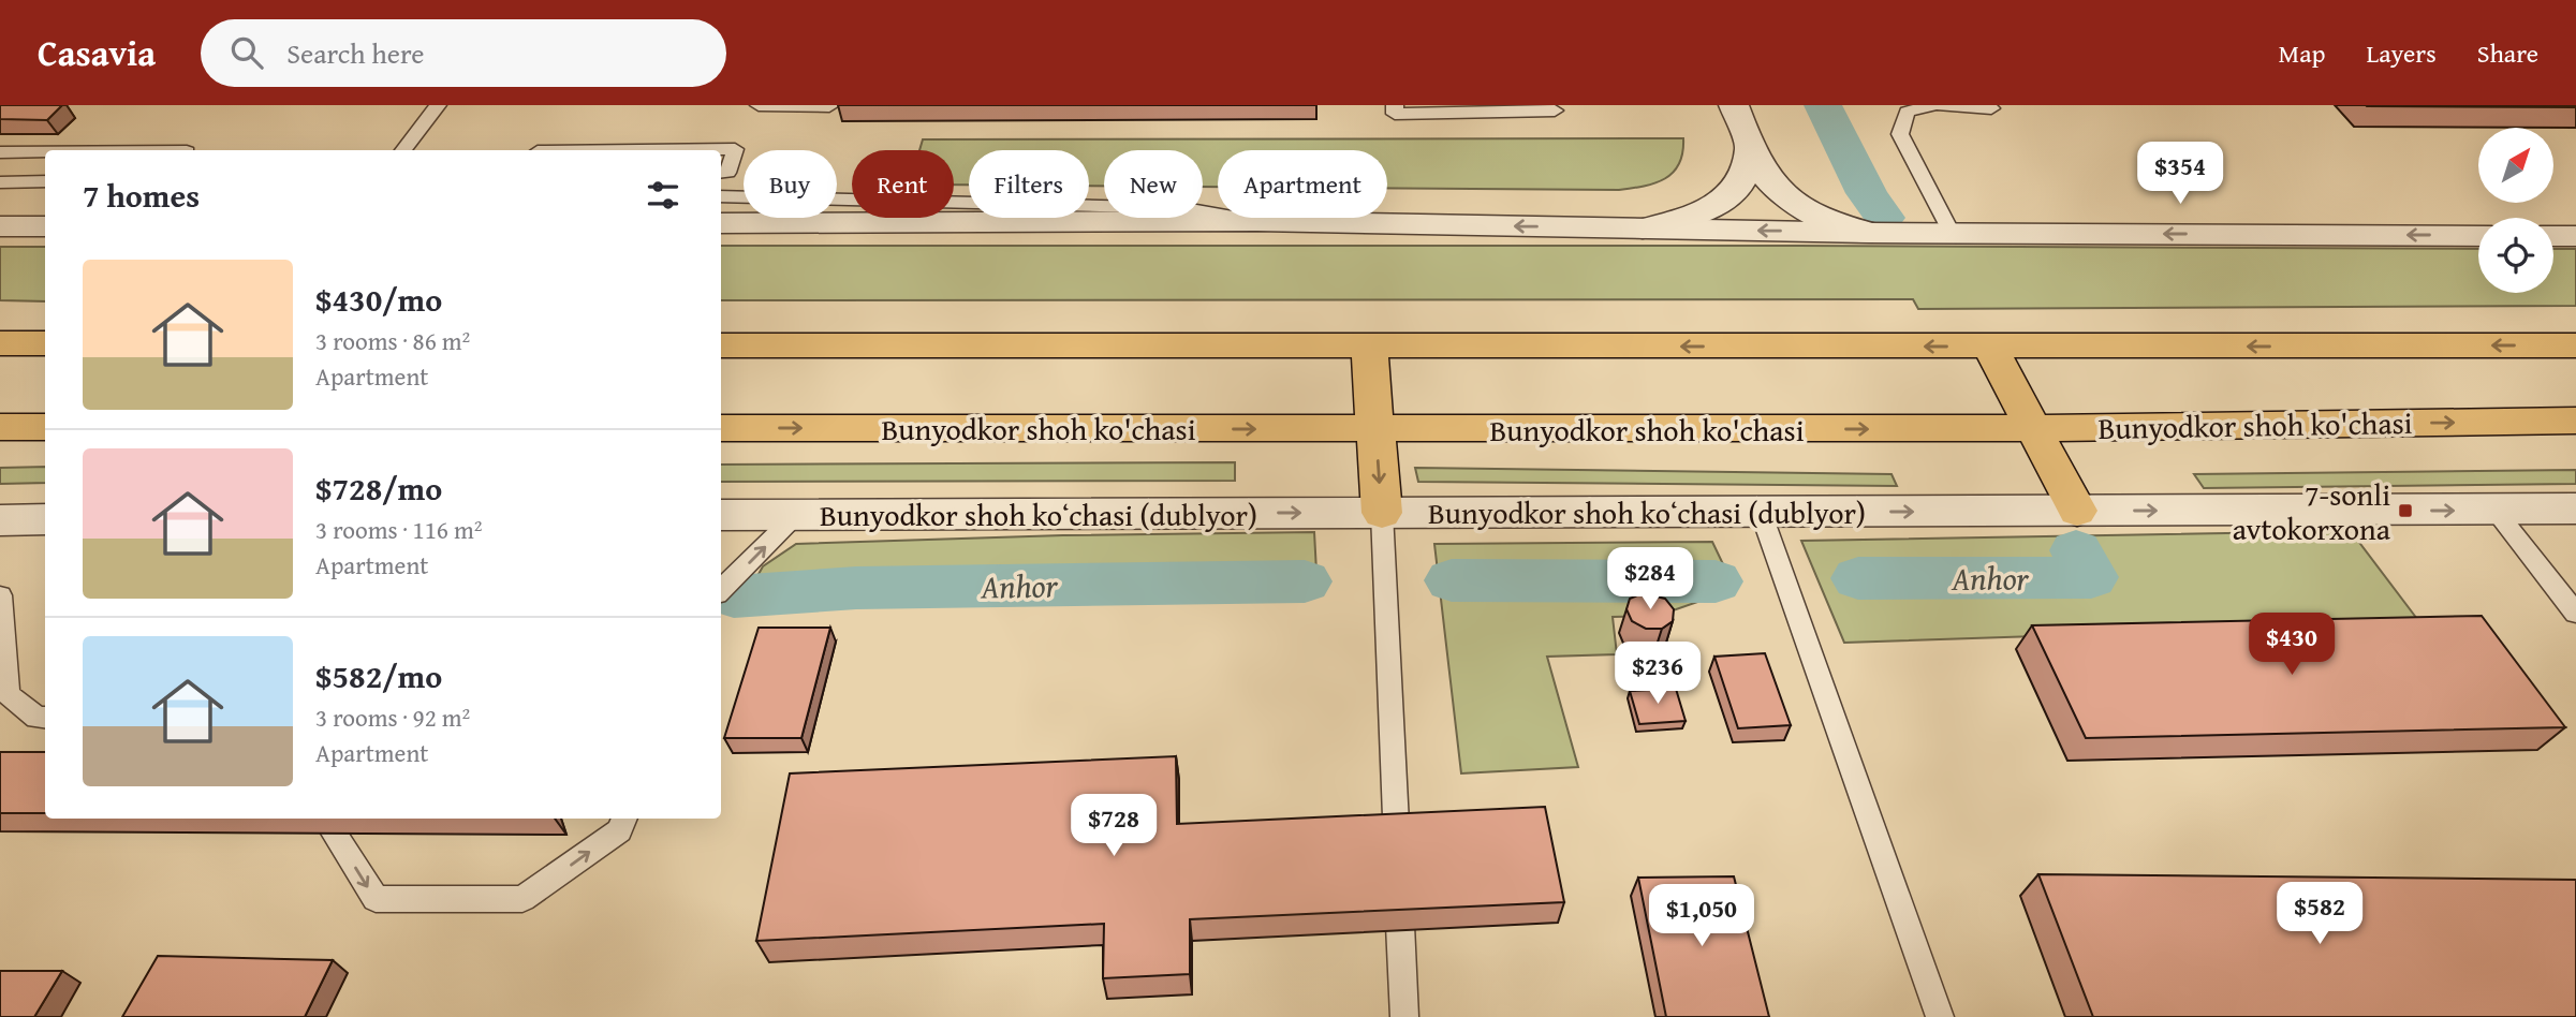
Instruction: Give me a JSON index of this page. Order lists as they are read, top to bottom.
{
  "streets": {
    "main road": ["Bunyodkor shoh ko'chasi"],
    "street": ["Bunyodkor shoh koʻchasi (dublyor)"]
  },
  "water": ["Anhor"],
  "places": {
    "transit": ["7-sonli avtokorxona"]
  },
  "north": "top right",
  "page": {
    "header": "Casavia",
    "search": "Search here",
    "nav": ["Map", "Layers", "Share"],
    "price": [
      "$354",
      "$284",
      "$430",
      "$236",
      "$728",
      "$582",
      "$1,050"
    ],
    "chip": [
      "Buy",
      "Rent",
      "Filters",
      "New",
      "Apartment"
    ],
    "heading": "7 homes",
    "list": [
      {
        "name": "$430/mo",
        "note": "3 rooms · 86 m² · Apartment"
      },
      {
        "name": "$728/mo",
        "note": "3 rooms · 116 m² · Apartment"
      },
      {
        "name": "$582/mo",
        "note": "3 rooms · 92 m² · Apartment"
      }
    ]
  }
}
